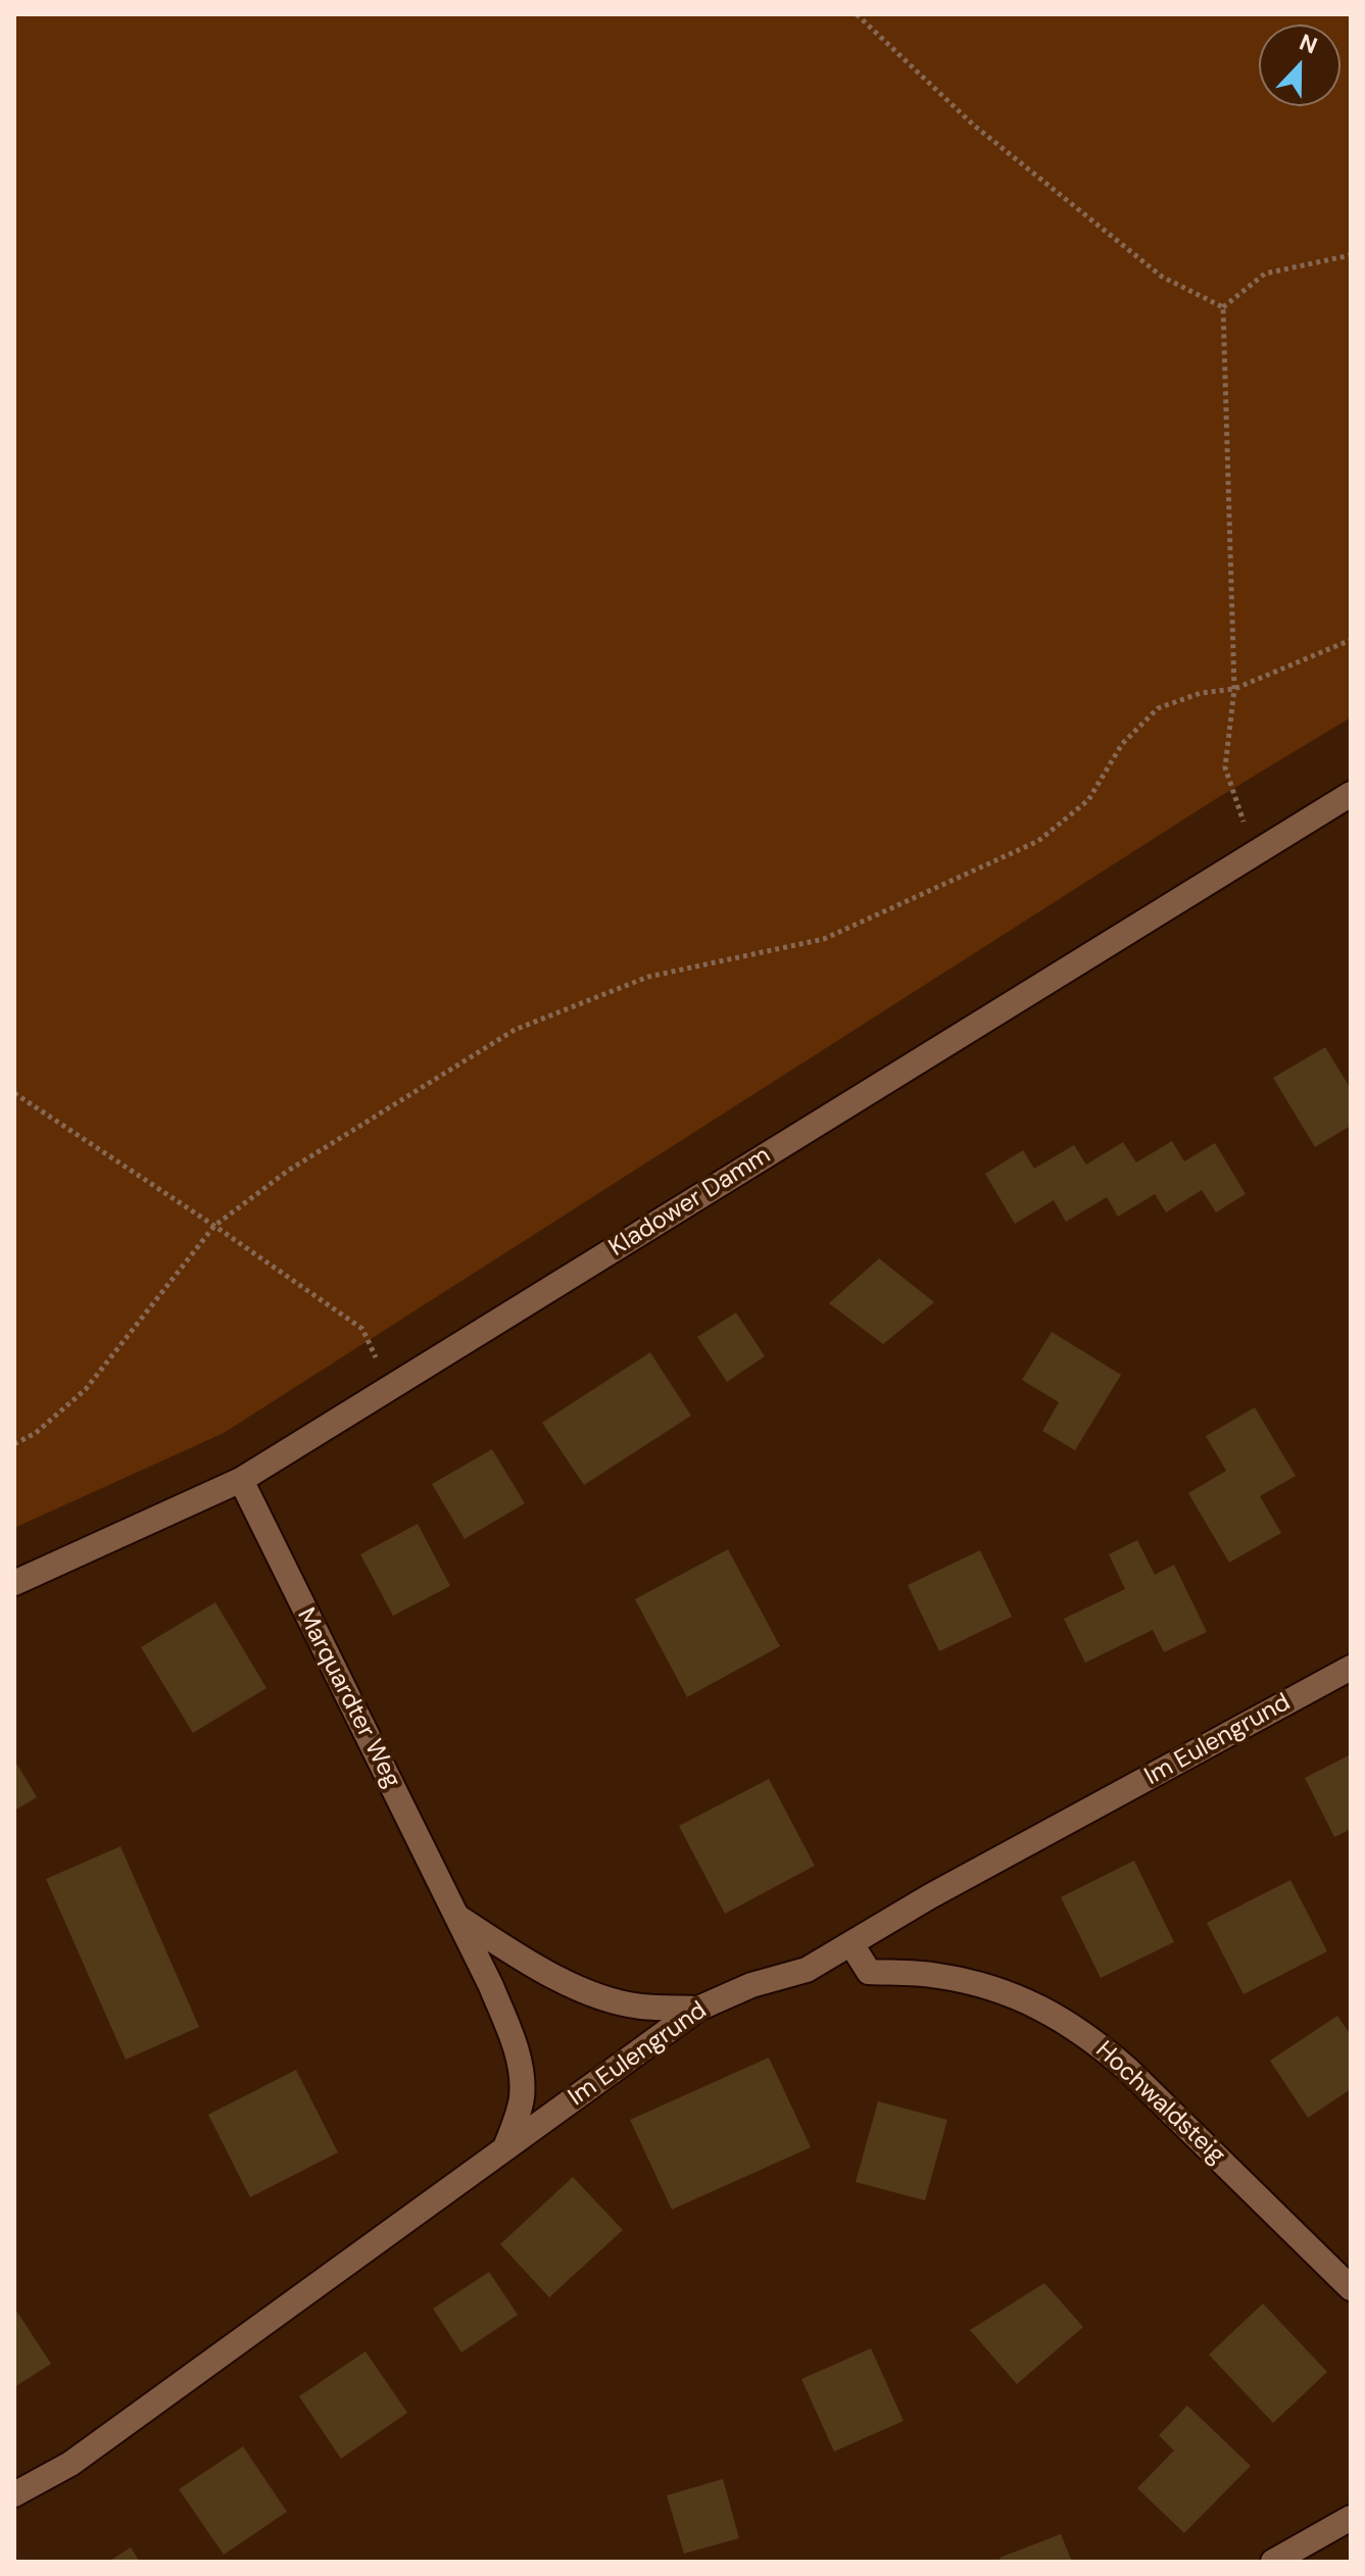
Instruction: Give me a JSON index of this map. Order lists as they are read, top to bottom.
{
  "streets": {
    "street": [
      "Kladower Damm",
      "Marquardter Weg",
      "Im Eulengrund",
      "Hochwaldsteig"
    ]
  },
  "crossings": [
    ["Kladower Damm", "Marquardter Weg"],
    ["Marquardter Weg", "Im Eulengrund"],
    ["Im Eulengrund", "Hochwaldsteig"]
  ],
  "north": "top"
}
